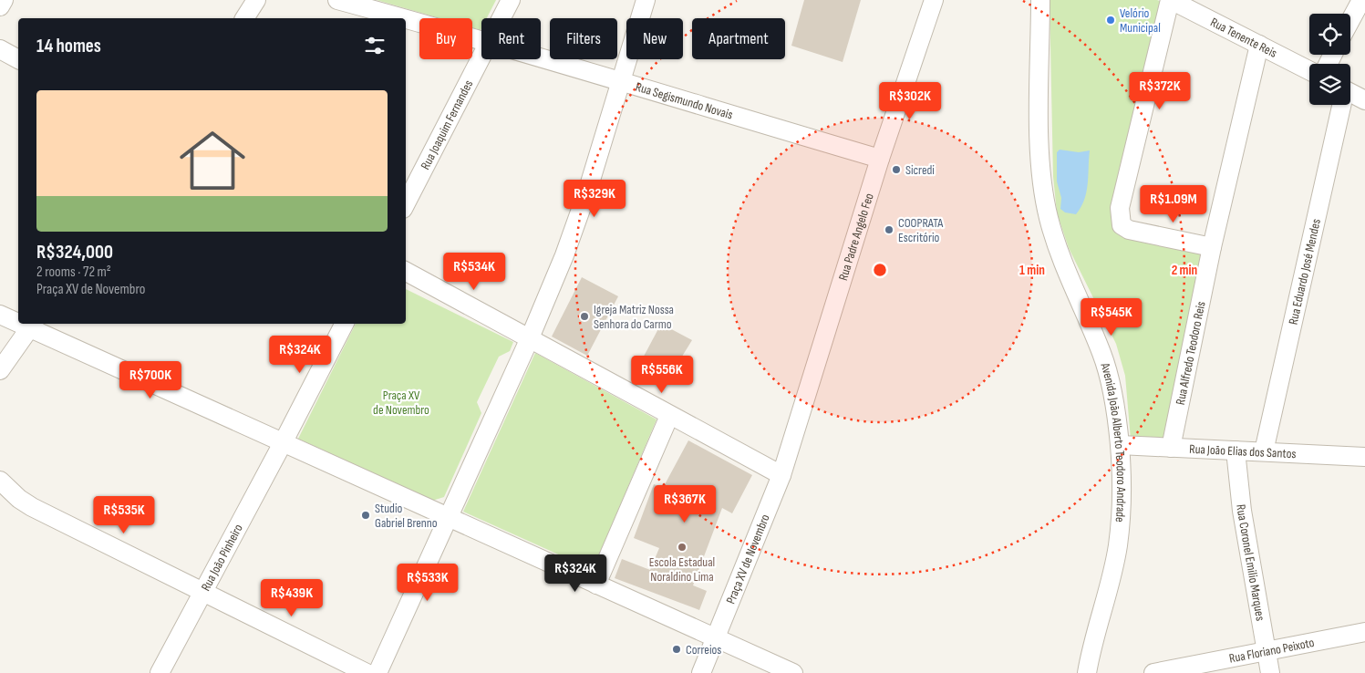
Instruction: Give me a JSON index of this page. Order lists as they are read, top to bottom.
{
  "streets": {
    "street": [
      "Rua Tenente Reis",
      "Rua Segismundo Novais",
      "Rua Joaquim Fernandes",
      "Rua Padre Angelo Feo",
      "Rua Eduardo José Mendes",
      "Rua Alfredo Teodoro Reis",
      "Avenida João Alberto Teodoro Andrade",
      "Rua João Elias dos Santos",
      "Rua João Pinheiro",
      "Praça XV de Novembro",
      "Rua Coronel Emilio Marques",
      "Rua Floriano Peixoto"
    ]
  },
  "crossings": [
    ["Rua Tenente Reis", "Rua Alfredo Teodoro Reis"],
    ["Rua Segismundo Novais", "Rua Padre Angelo Feo"],
    ["Rua Padre Angelo Feo", "Praça XV de Novembro"],
    ["Rua Eduardo José Mendes", "Rua João Elias dos Santos"],
    ["Rua Alfredo Teodoro Reis", "Rua João Elias dos Santos"],
    ["Avenida João Alberto Teodoro Andrade", "Rua João Elias dos Santos"],
    ["Rua João Elias dos Santos", "Rua Coronel Emilio Marques"],
    ["Rua Coronel Emilio Marques", "Rua Floriano Peixoto"]
  ],
  "parks": ["Praça XV de Novembro"],
  "places": [
    "Velório Municipal",
    "Sicredi",
    "COOPRATA Escritório",
    "Igreja Matriz Nossa Senhora do Carmo",
    "Studio Gabriel Brenno",
    "Escola Estadual Noraldino Lima",
    "Correios"
  ],
  "page": {
    "chip": [
      "Buy",
      "Rent",
      "Filters",
      "New",
      "Apartment"
    ],
    "heading": "14 homes",
    "price": [
      "R$372K",
      "R$302K",
      "R$329K",
      "R$1.09M",
      "R$534K",
      "R$545K",
      "R$324K",
      "R$556K",
      "R$700K",
      "R$367K",
      "R$535K",
      "R$324K",
      "R$533K",
      "R$439K"
    ],
    "list": [
      {
        "name": "R$324,000",
        "note": "2 rooms · 72 m² · Praça XV de Novembro"
      }
    ]
  },
  "rings": ["1 min", "2 min"]
}
